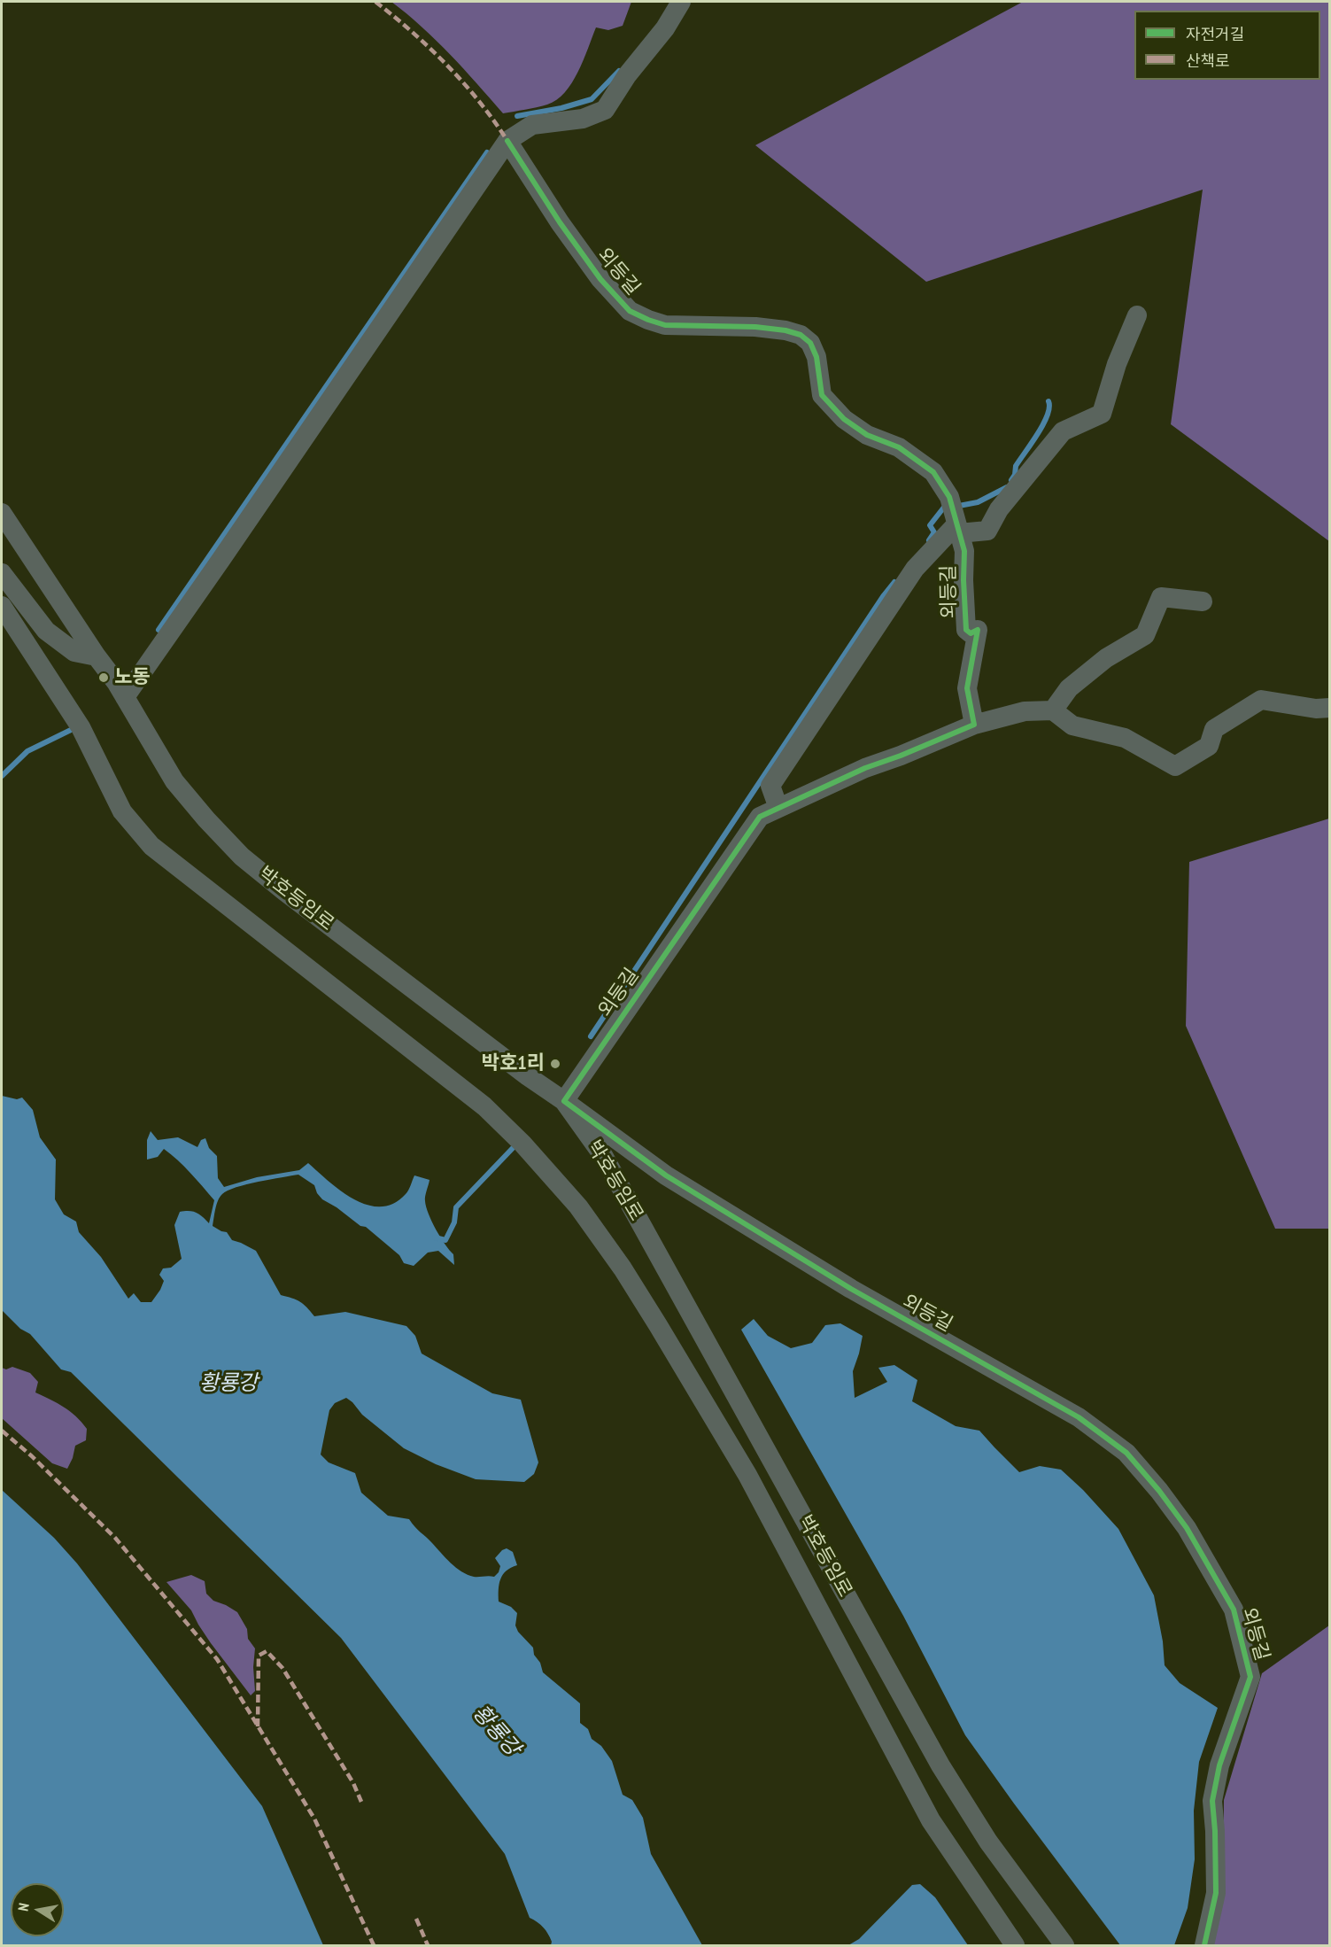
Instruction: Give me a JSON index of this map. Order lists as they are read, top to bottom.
{
  "streets": {
    "street": ["외등길", "박호등임로"]
  },
  "crossings": [
    ["외등길", "박호등임로"]
  ],
  "water": ["황룡강"],
  "places": ["노동", "박호1리"],
  "legend": ["자전거길", "산책로"],
  "north": "left"
}
